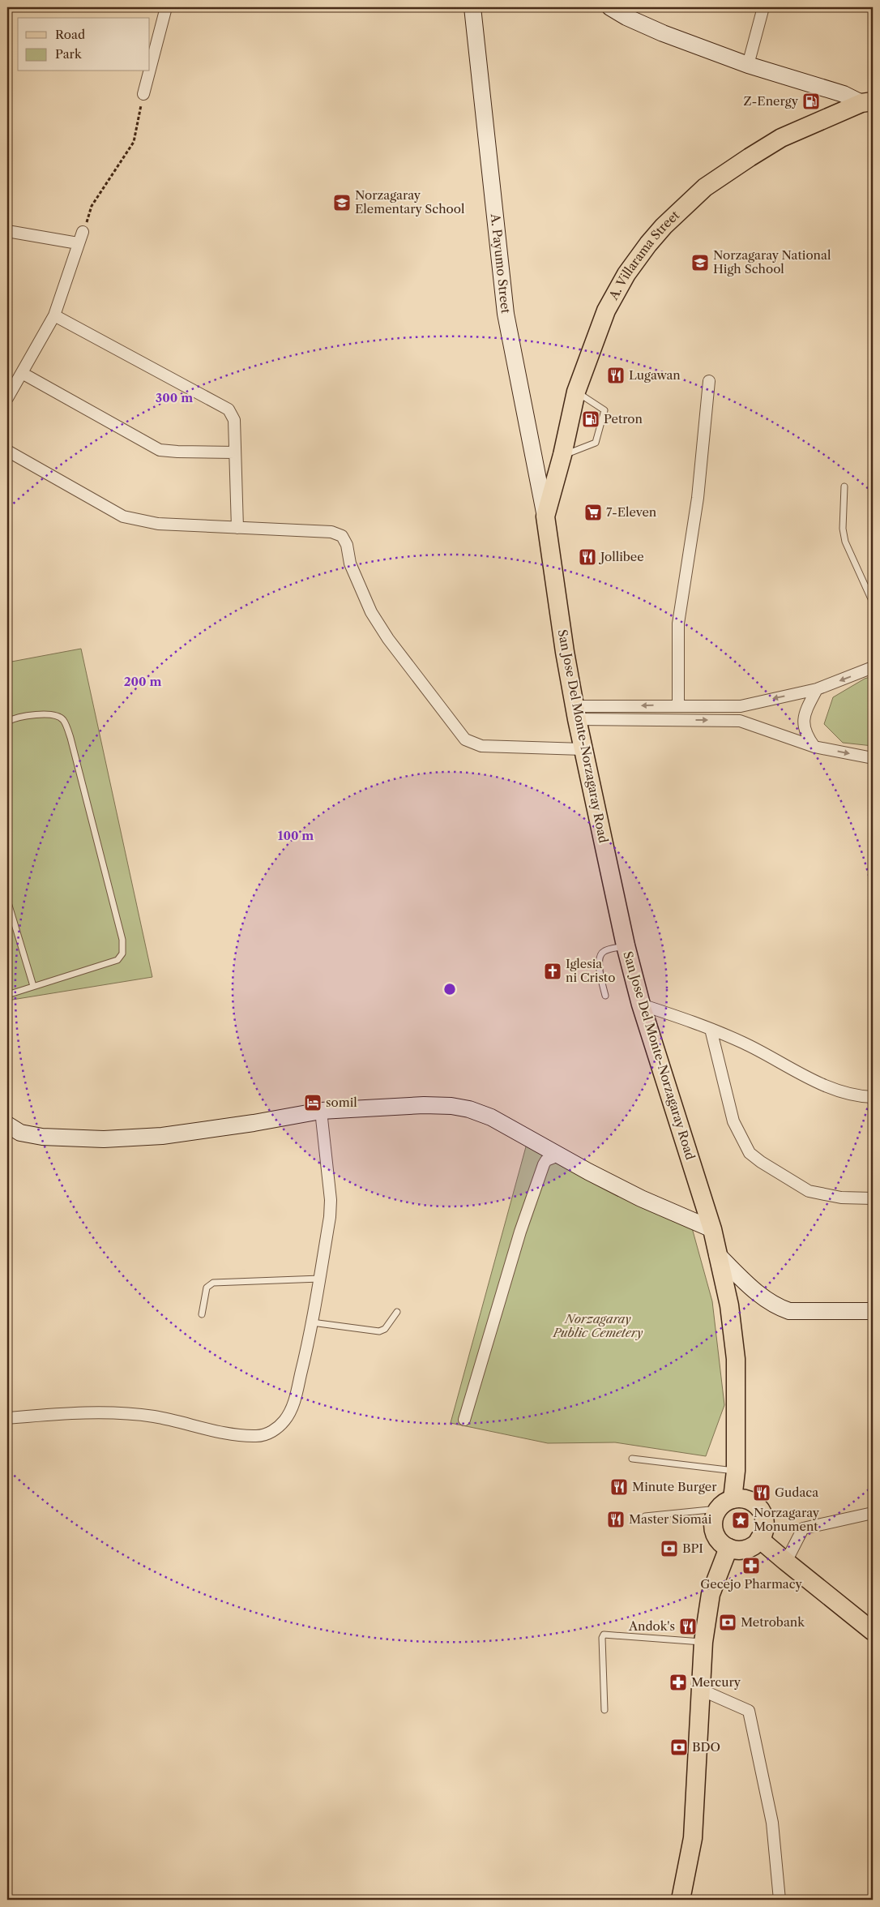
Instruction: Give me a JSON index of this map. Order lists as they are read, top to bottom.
{
  "streets": {
    "main road": ["A. Villarama Street", "San Jose Del Monte-Norzagaray Road"],
    "street": ["A. Payumo Street"]
  },
  "crossings": [
    ["A. Villarama Street", "A. Payumo Street"],
    ["A. Villarama Street", "San Jose Del Monte-Norzagaray Road"],
    ["A. Payumo Street", "San Jose Del Monte-Norzagaray Road"]
  ],
  "parks": ["Norzagaray Public Cemetery"],
  "places": {
    "fuel station": ["Z-Energy", "Petron"],
    "school or university": ["Norzagaray Elementary School", "Norzagaray National High School"],
    "restaurant": [
      "Lugawan",
      "Jollibee",
      "Minute Burger",
      "Gudaca",
      "Master Siomai",
      "Andok's"
    ],
    "supermarket": ["7-Eleven"],
    "church": ["Iglesia ni Cristo"],
    "hotel": ["somil"],
    "place": ["Norzagaray Monument"],
    "bank": ["BPI", "Metrobank", "BDO"],
    "pharmacy": ["Gecejo Pharmacy", "Mercury"]
  },
  "legend": ["Road", "Park"],
  "rings": ["300 m", "200 m", "100 m"]
}
